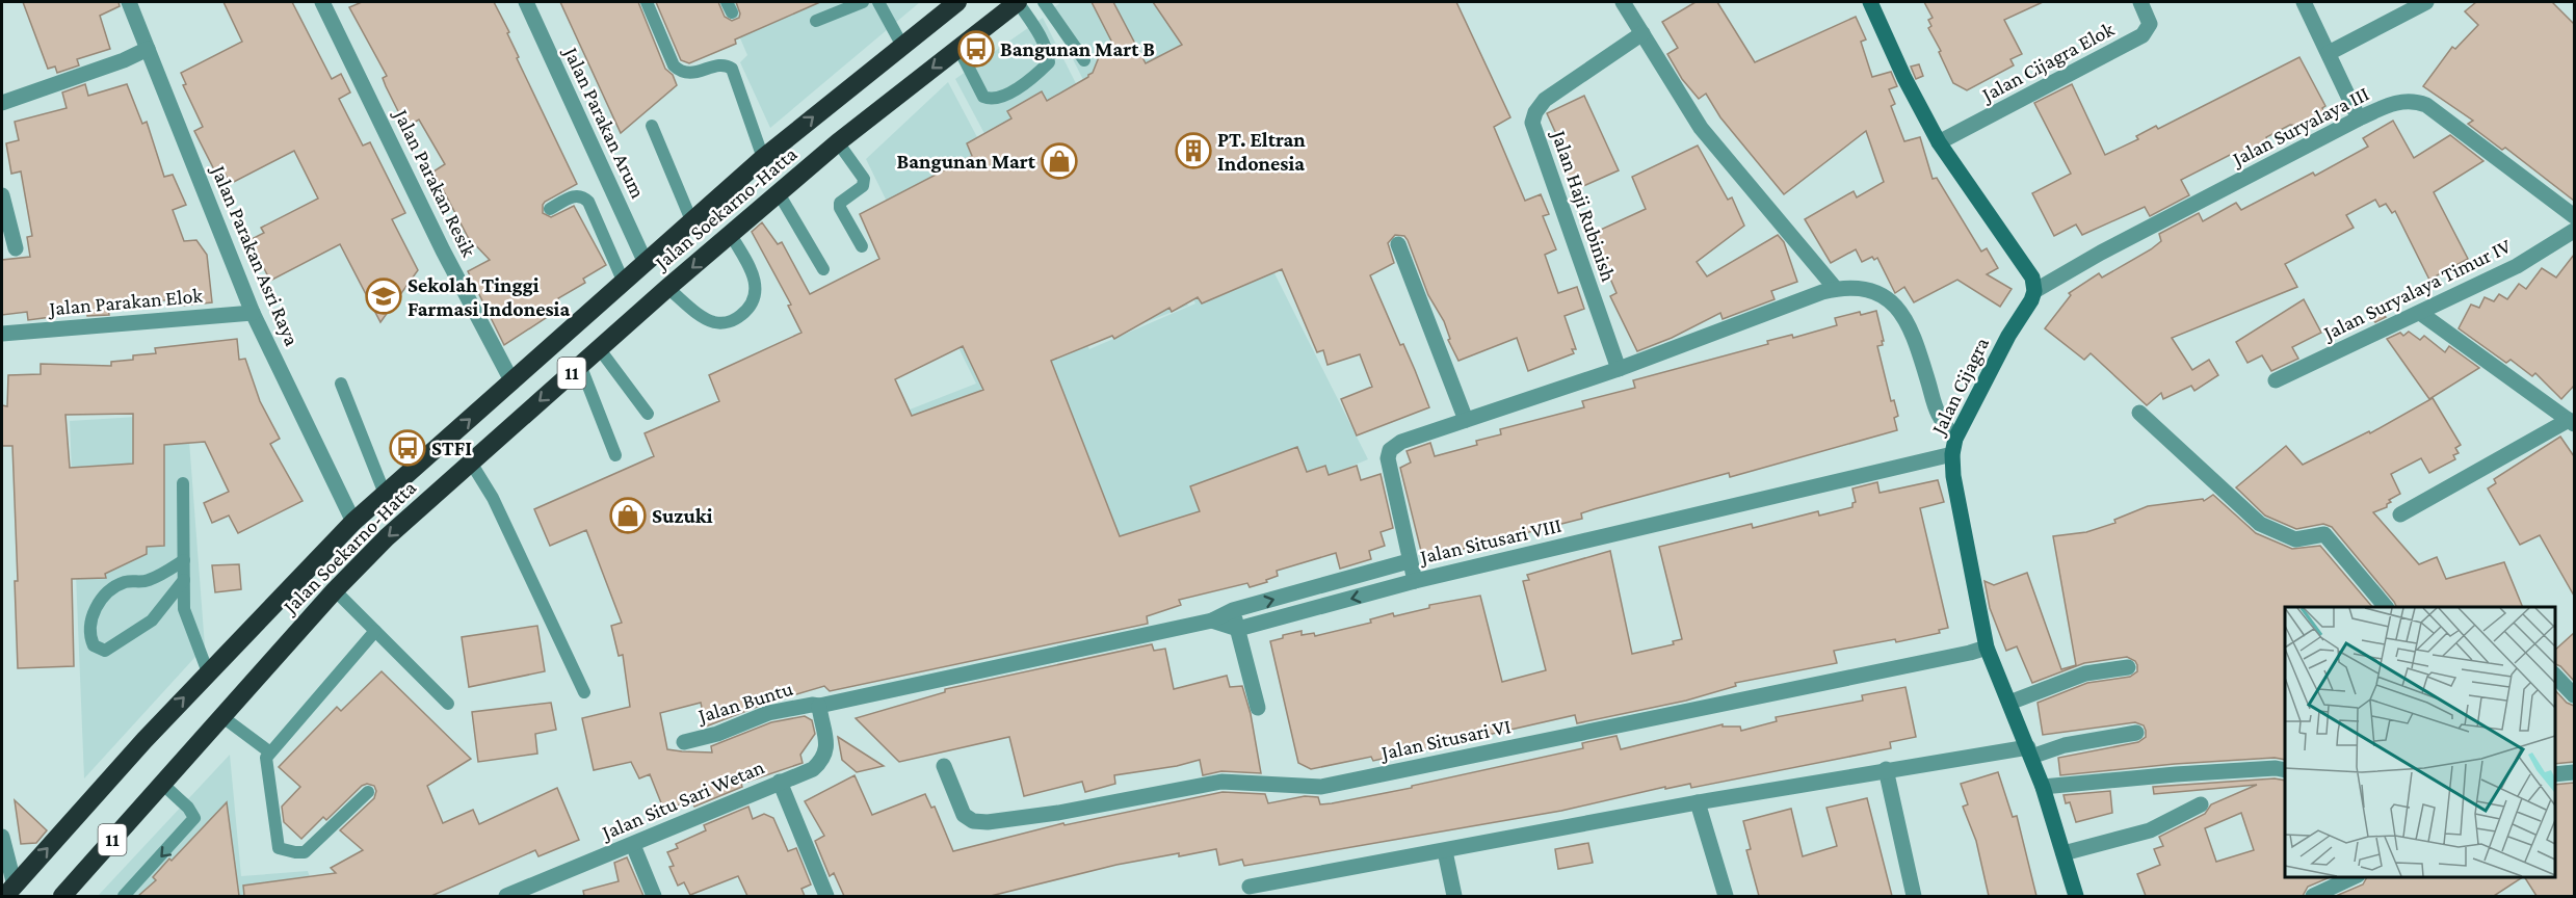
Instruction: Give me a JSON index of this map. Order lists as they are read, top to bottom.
{
  "streets": {
    "highway": ["Jalan Soekarno-Hatta", "11"],
    "street": [
      "Jalan Cijagra Elok",
      "Jalan Parakan Arum",
      "Jalan Suryalaya III",
      "Jalan Parakan Resik",
      "Jalan Haji Rubinish",
      "Jalan Parakan Asri Raya",
      "Jalan Suryalaya Timur IV",
      "Jalan Parakan Elok",
      "Jalan Cijagra",
      "Jalan Situsari VIII",
      "Jalan Buntu",
      "Jalan Situsari VI",
      "Jalan Situ Sari Wetan"
    ]
  },
  "crossings": [
    ["Jalan Parakan Arum", "Jalan Soekarno-Hatta"],
    ["Jalan Suryalaya III", "Jalan Cijagra"],
    ["Jalan Parakan Resik", "Jalan Soekarno-Hatta"],
    ["Jalan Haji Rubinish", "Jalan Situsari VIII"],
    ["Jalan Soekarno-Hatta", "Jalan Parakan Asri Raya"],
    ["Jalan Parakan Asri Raya", "Jalan Parakan Elok"],
    ["Jalan Cijagra", "Jalan Situsari VIII"],
    ["Jalan Cijagra", "Jalan Situsari VI"],
    ["Jalan Situsari VIII", "Jalan Buntu"],
    ["Jalan Buntu", "Jalan Situ Sari Wetan"]
  ],
  "places": {
    "bus stop": ["Bangunan Mart B", "STFI"],
    "building": ["PT. Eltran Indonesia"],
    "shop": ["Bangunan Mart", "Suzuki"],
    "school or university": ["Sekolah Tinggi Farmasi Indonesia"]
  }
}
